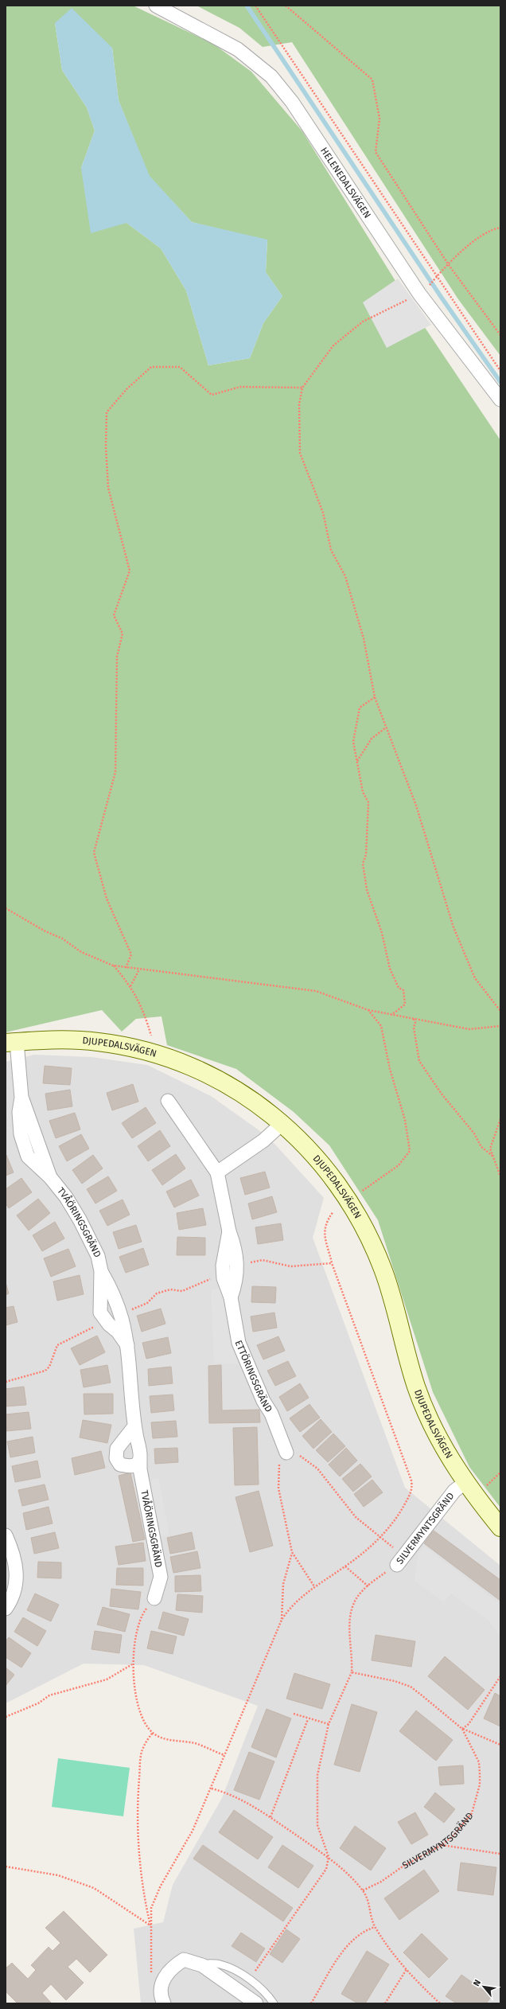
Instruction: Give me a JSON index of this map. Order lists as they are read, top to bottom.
{
  "streets": {
    "street": [
      "HELENEDALSVÄGEN",
      "DJUPEDALSVÄGEN",
      "TVÅÖRINGSGRÄND",
      "ETTÖRINGSGRÄND",
      "SILVERMYNTSGRÄND"
    ]
  },
  "crossings": [
    ["DJUPEDALSVÄGEN", "TVÅÖRINGSGRÄND"],
    ["DJUPEDALSVÄGEN", "SILVERMYNTSGRÄND"]
  ],
  "north": "top left"
}
